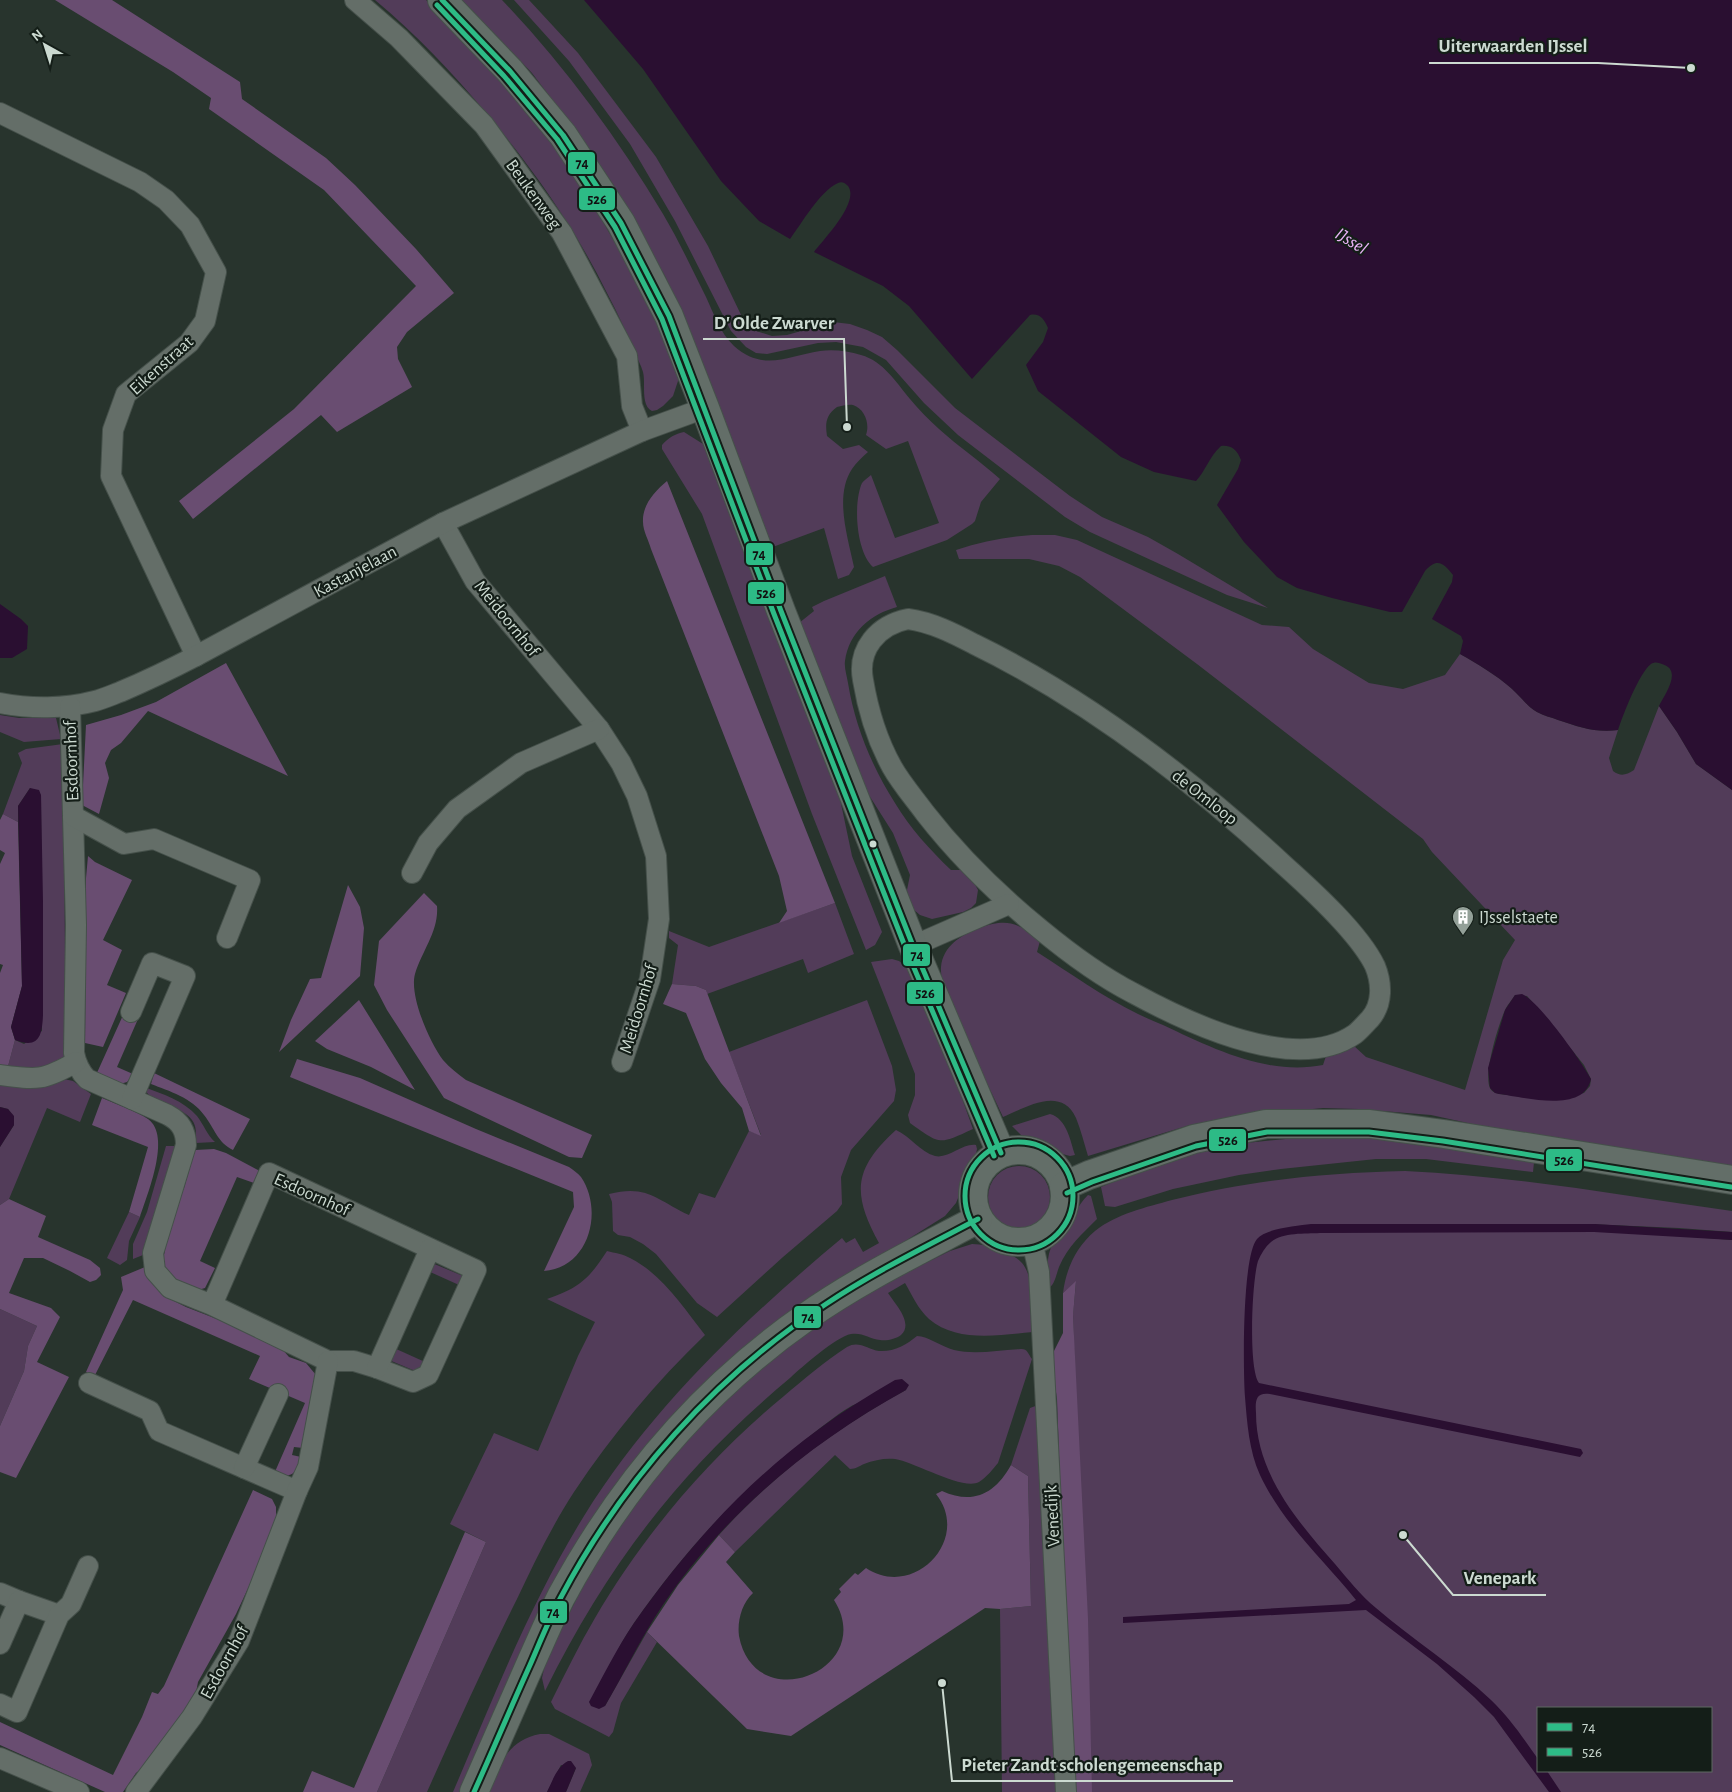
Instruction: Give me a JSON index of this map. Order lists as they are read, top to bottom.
{
  "streets": {
    "street": [
      "Beukenweg",
      "Eikenstraat",
      "Kastanjelaan",
      "Meidoornhof",
      "Esdoornhof",
      "de Omloop",
      "Venedijk"
    ]
  },
  "crossings": [
    ["Beukenweg", "Kastanjelaan"],
    ["Eikenstraat", "Kastanjelaan"],
    ["Kastanjelaan", "Meidoornhof"],
    ["Kastanjelaan", "Esdoornhof"]
  ],
  "water": ["IJssel"],
  "places": {
    "other": [
      "Uiterwaarden IJssel",
      "D' Olde Zwarver",
      "Venepark",
      "Pieter Zandt scholengemeenschap"
    ],
    "building": ["IJsselstaete"]
  },
  "lines": ["transit line 74", "transit line 526"],
  "legend": ["74", "526"],
  "north": "top left"
}
